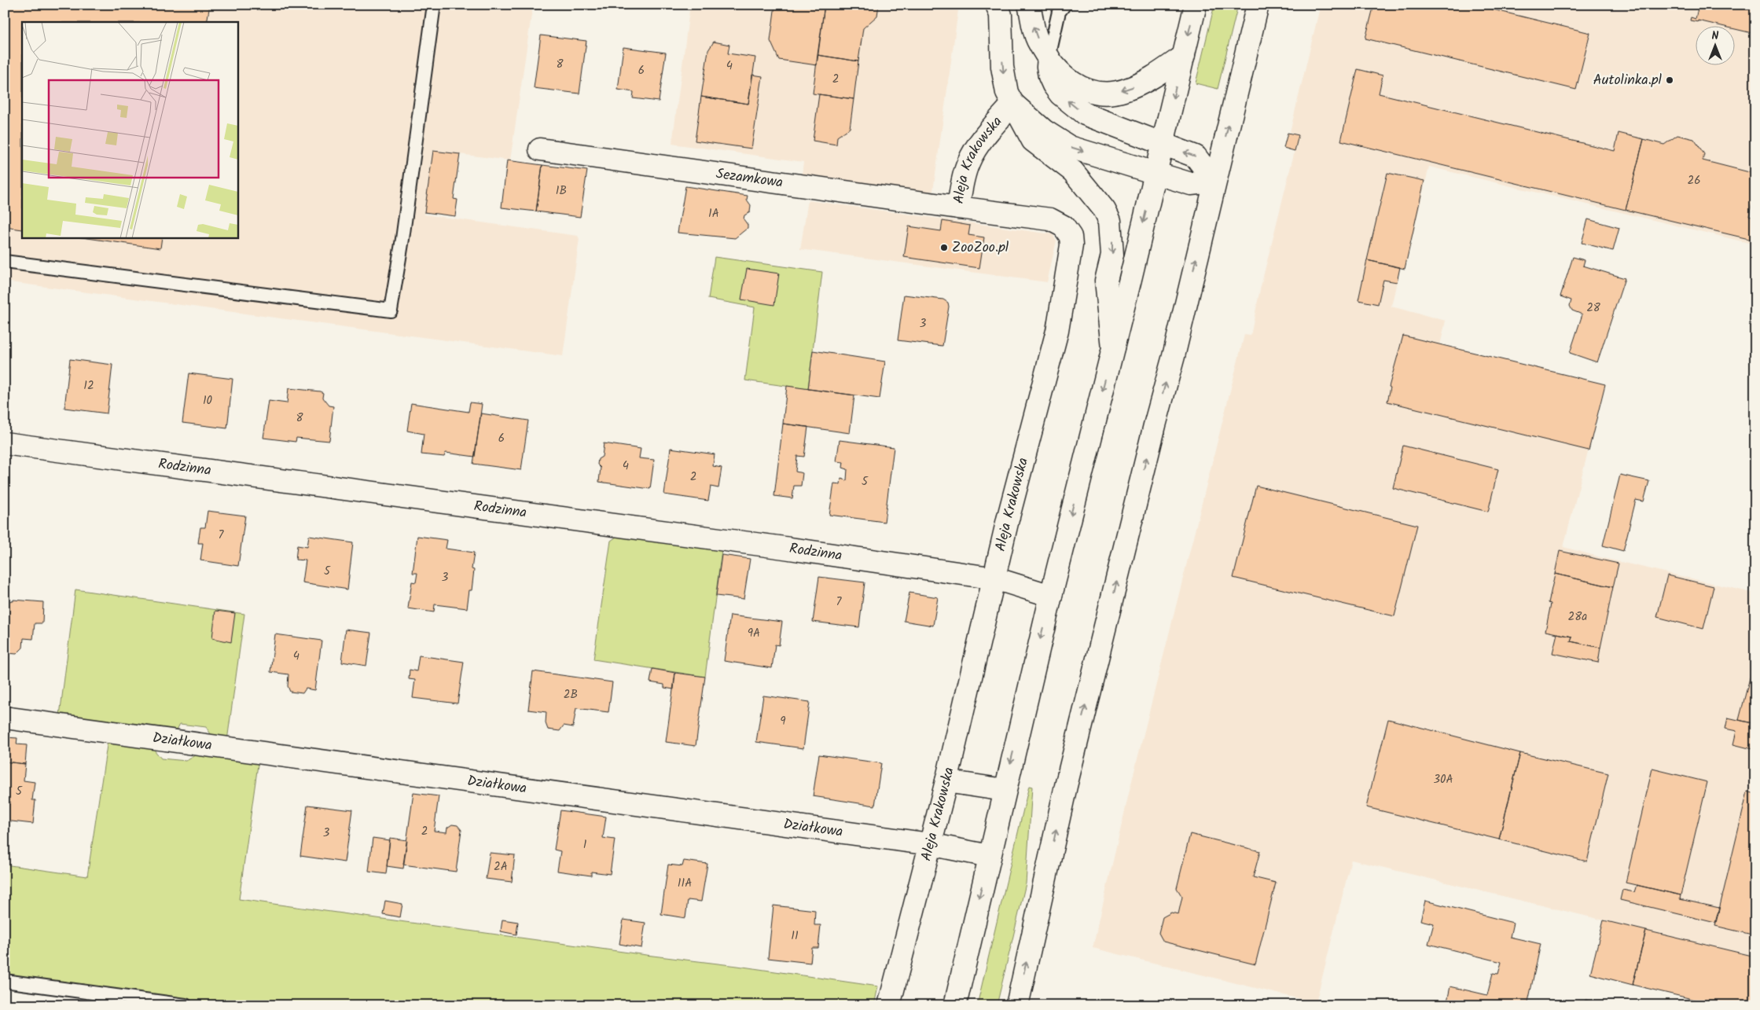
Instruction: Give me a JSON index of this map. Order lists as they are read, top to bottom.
{
  "streets": {
    "street": [
      "Aleja Krakowska",
      "Sezamkowa",
      "Rodzinna",
      "Działkowa"
    ]
  },
  "crossings": [
    ["Aleja Krakowska", "Sezamkowa"],
    ["Aleja Krakowska", "Rodzinna"],
    ["Aleja Krakowska", "Działkowa"]
  ],
  "places": ["Autolinka.pl", "ZooZoo.pl"],
  "house_numbers": [
    "8",
    "4",
    "6",
    "2",
    "26",
    "1B",
    "1A",
    "28",
    "3",
    "12",
    "10",
    "8",
    "6",
    "4",
    "2",
    "5",
    "7",
    "5",
    "3",
    "7",
    "28a",
    "9A",
    "4",
    "2B",
    "9",
    "30A",
    "5",
    "2",
    "3",
    "1",
    "2A",
    "11A",
    "11"
  ],
  "north": "top"
}
